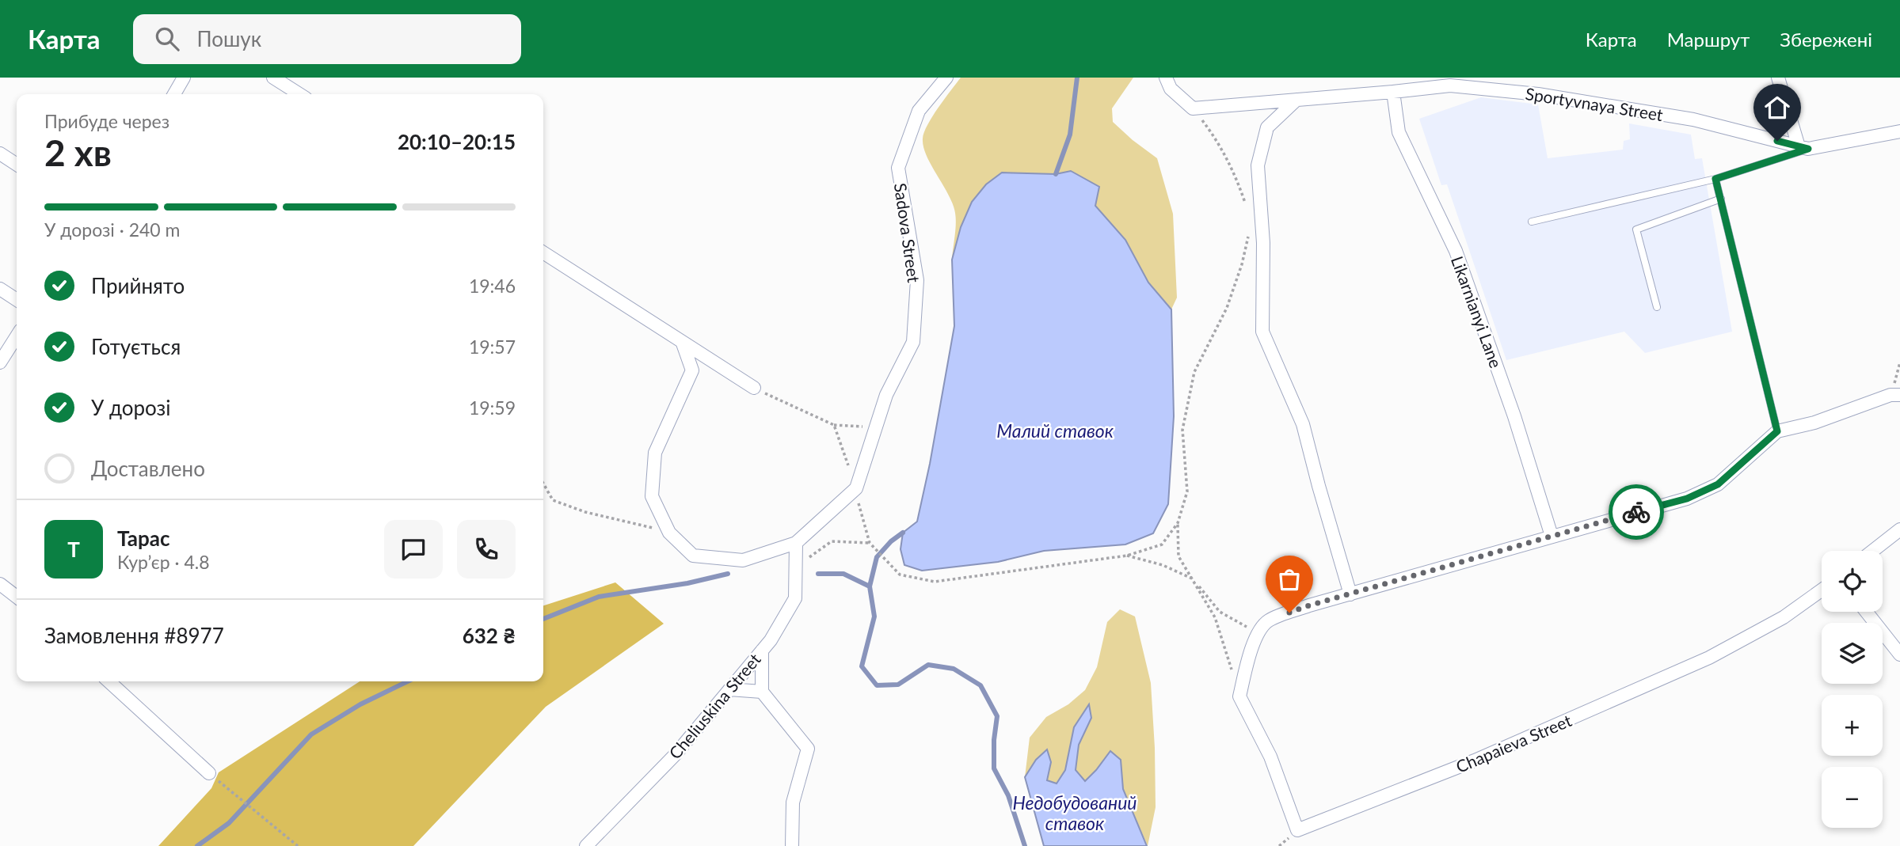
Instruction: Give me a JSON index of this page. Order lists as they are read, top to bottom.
{
  "streets": {
    "street": [
      "Sportyvnaya Street",
      "Sadova Street",
      "Likarnianyi Lane",
      "Cheliuskina Street",
      "Chapaieva Street"
    ]
  },
  "crossings": [
    ["Sportyvnaya Street", "Likarnianyi Lane"]
  ],
  "water": ["Малий ставок", "Недобудований ставок"],
  "page": {
    "header": "Карта",
    "search": "Пошук",
    "nav": ["Карта", "Маршрут", "Збережені"],
    "heading": ["2 хв", "Прибуде через", "20:10–20:15"],
    "panel": [
      "Тарас",
      "Кур’єр · 4.8",
      "Замовлення #8977",
      "632 ₴"
    ],
    "bar": "У дорозі · 240 m",
    "list": [
      ["Прийнято", "19:46"],
      ["Готується", "19:57"],
      ["У дорозі", "19:59"],
      "Доставлено"
    ],
    "round": "Т",
    "map_buttons": ["+", "−"]
  }
}
